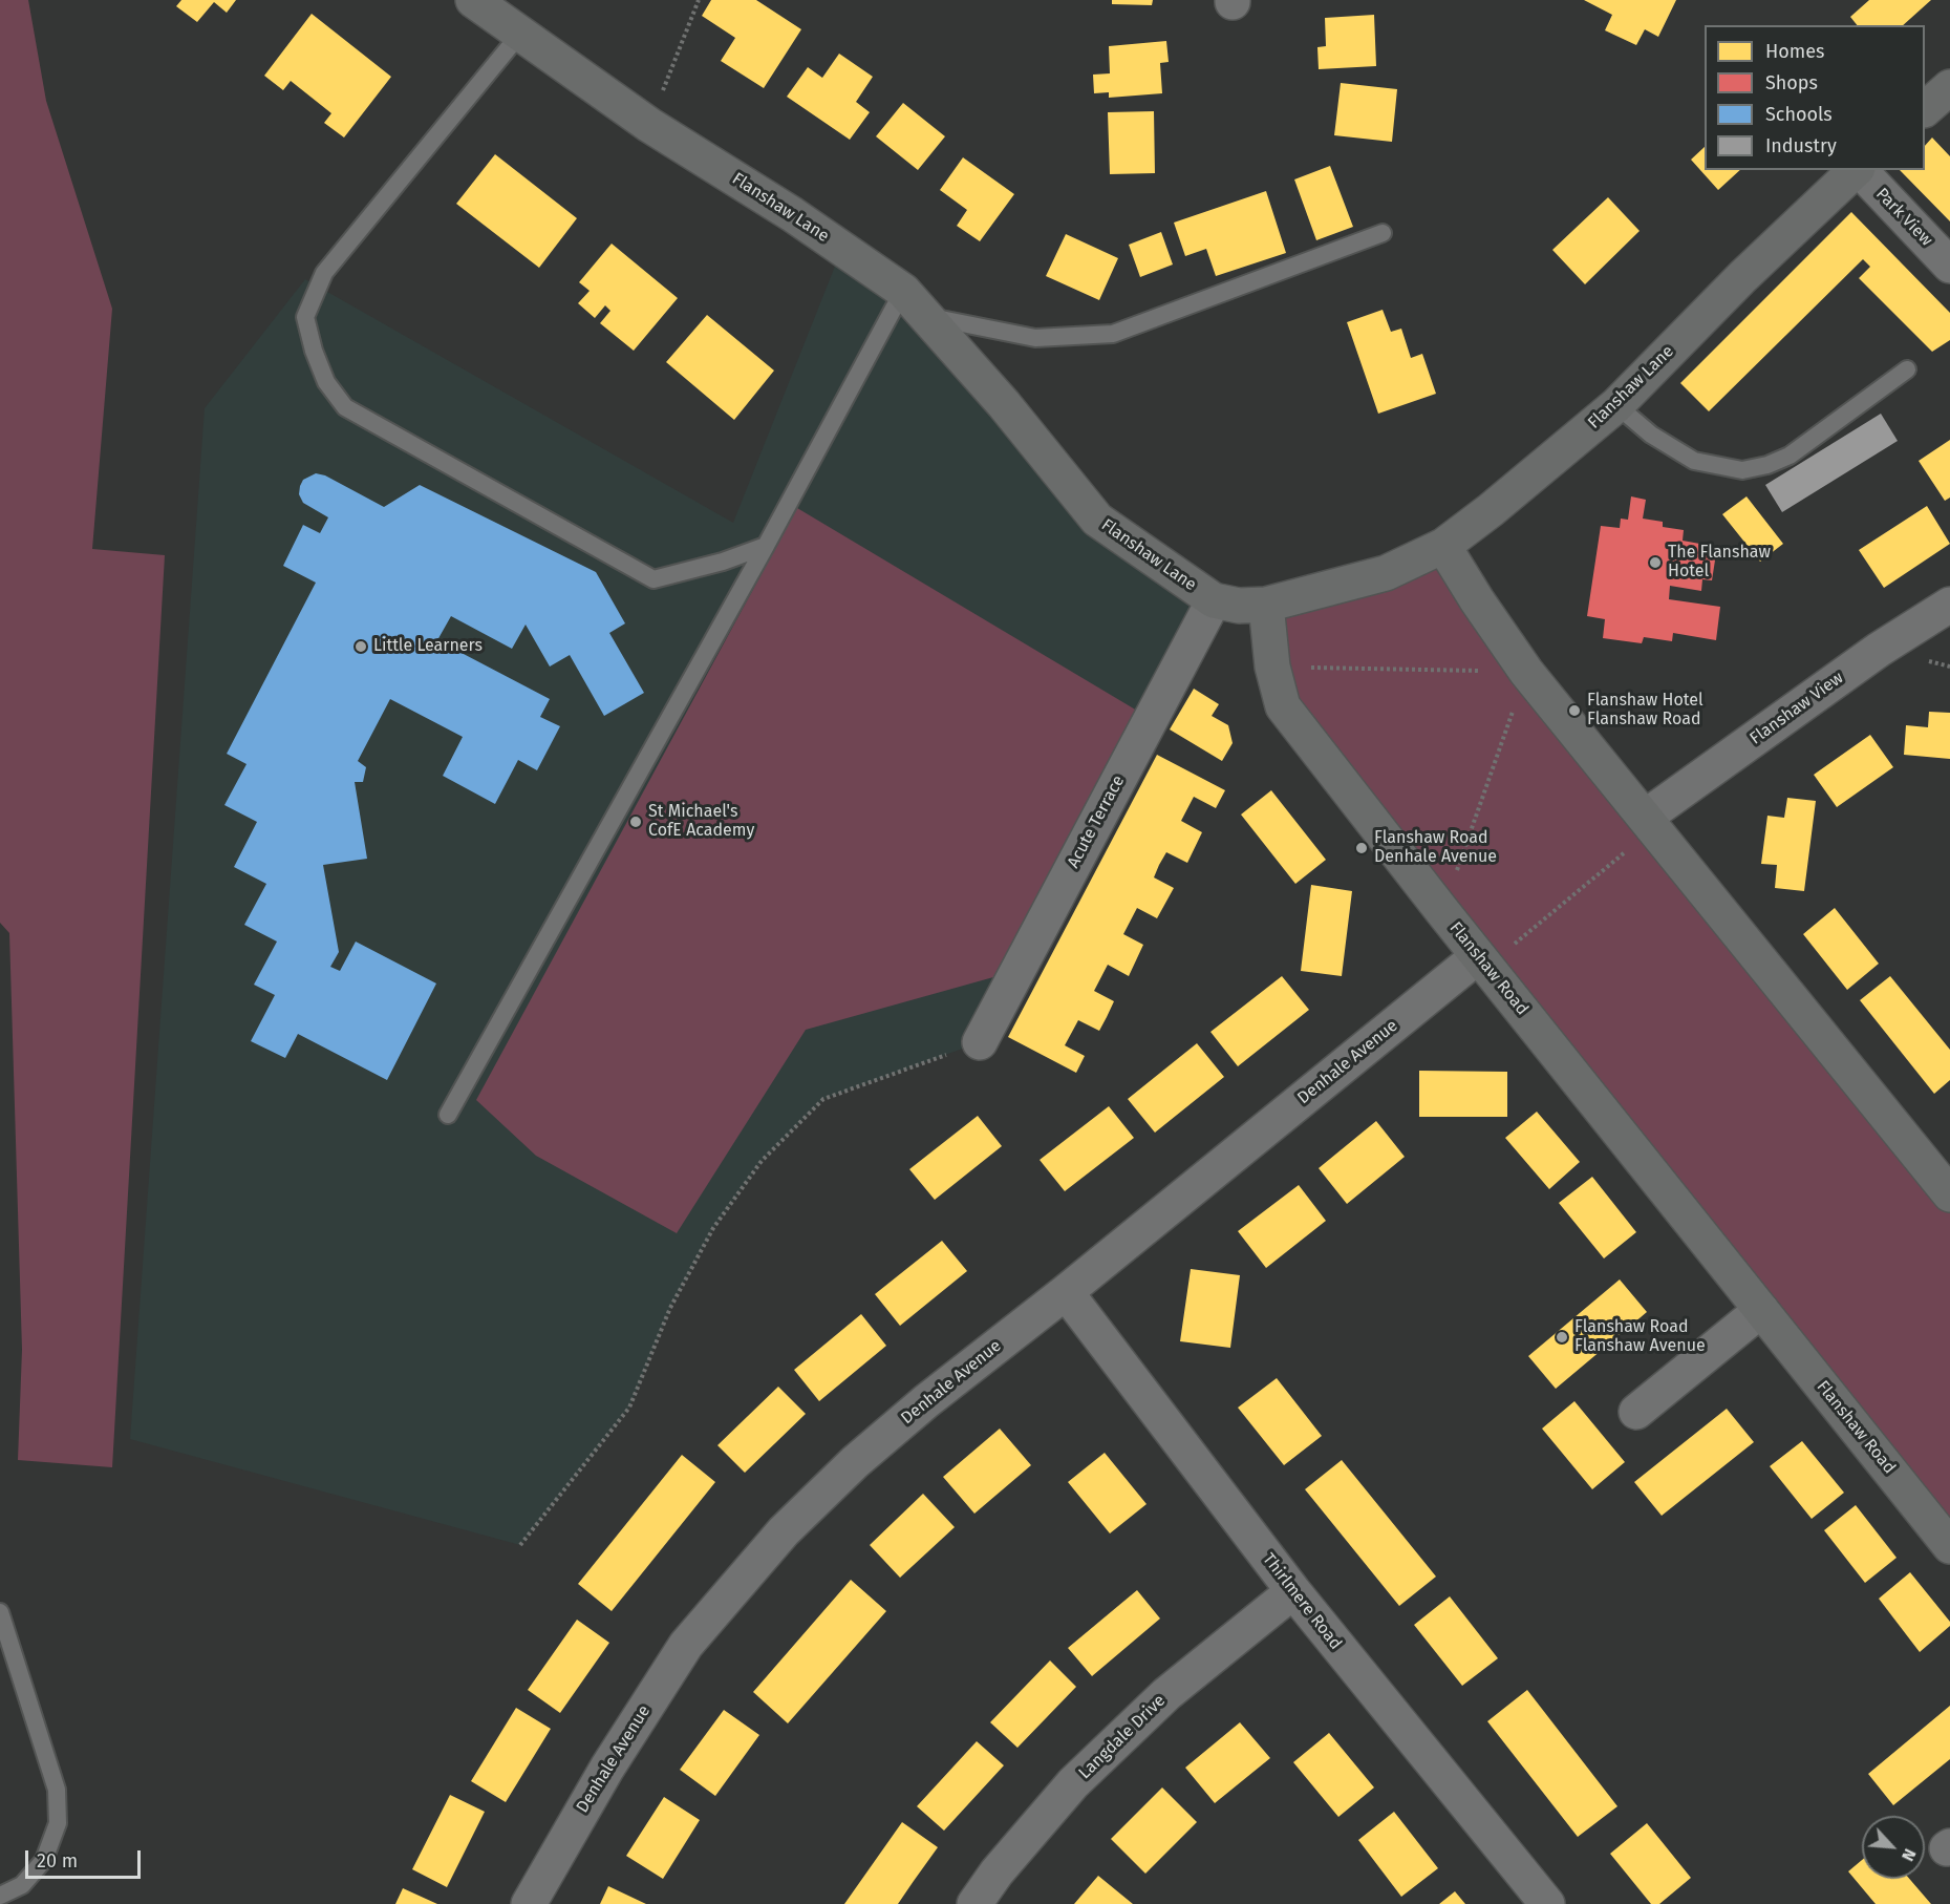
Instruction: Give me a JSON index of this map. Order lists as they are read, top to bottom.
{
  "streets": {
    "street": [
      "Flanshaw Lane",
      "Park View",
      "Flanshaw View",
      "Acute Terrace",
      "Flanshaw Road",
      "Denhale Avenue",
      "Thirlmere Road",
      "Langdale Drive"
    ]
  },
  "crossings": [
    ["Flanshaw Lane", "Acute Terrace"],
    ["Flanshaw Lane", "Flanshaw Road"],
    ["Flanshaw Road", "Denhale Avenue"],
    ["Denhale Avenue", "Thirlmere Road"],
    ["Thirlmere Road", "Langdale Drive"]
  ],
  "places": [
    "The Flanshaw Hotel",
    "Little Learners",
    "Flanshaw Hotel Flanshaw Road",
    "St Michael's CofE Academy",
    "Flanshaw Road Denhale Avenue",
    "Flanshaw Road Flanshaw Avenue"
  ],
  "legend": [
    "Homes",
    "Shops",
    "Schools",
    "Industry"
  ],
  "scale_bar": "20 m",
  "north": "bottom right"
}
